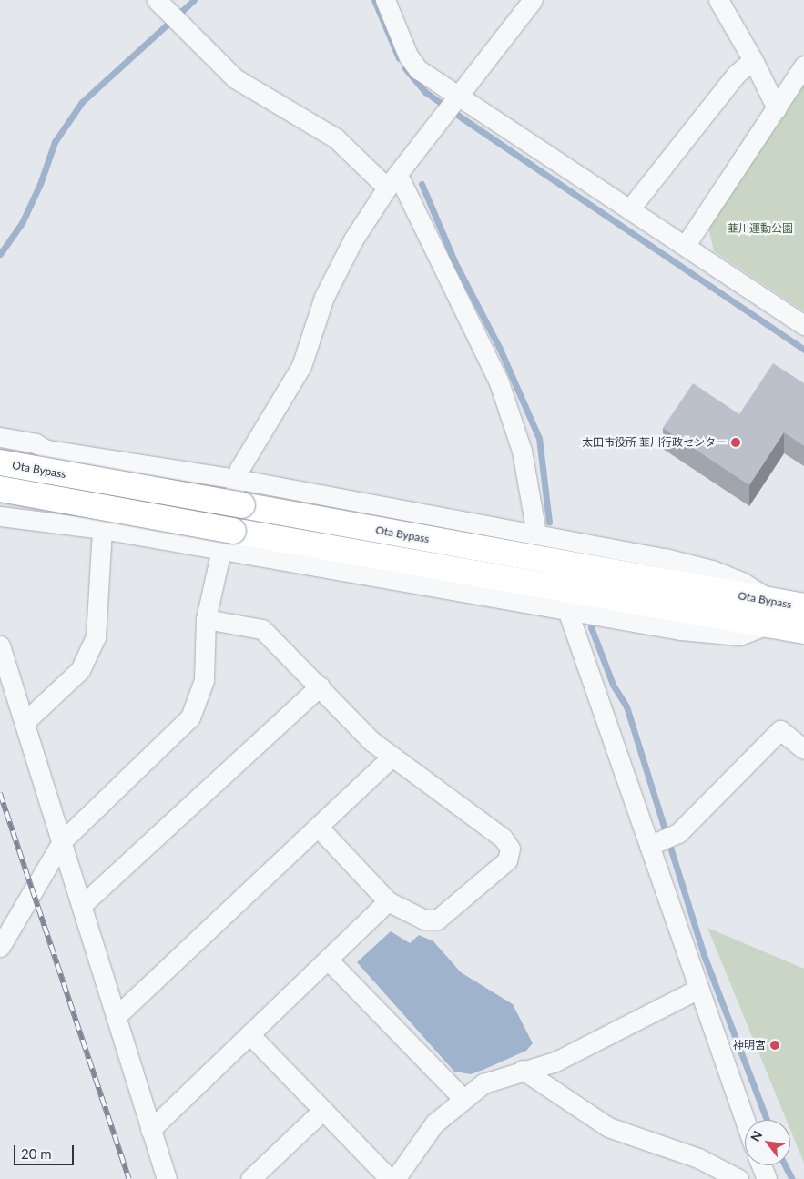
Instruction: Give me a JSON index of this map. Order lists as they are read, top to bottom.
{
  "streets": {
    "highway": ["Ota Bypass"]
  },
  "parks": ["韮川運動公園"],
  "places": ["太田市役所 韮川行政センター", "神明宮"],
  "scale_bar": "20 m",
  "north": "top left"
}
